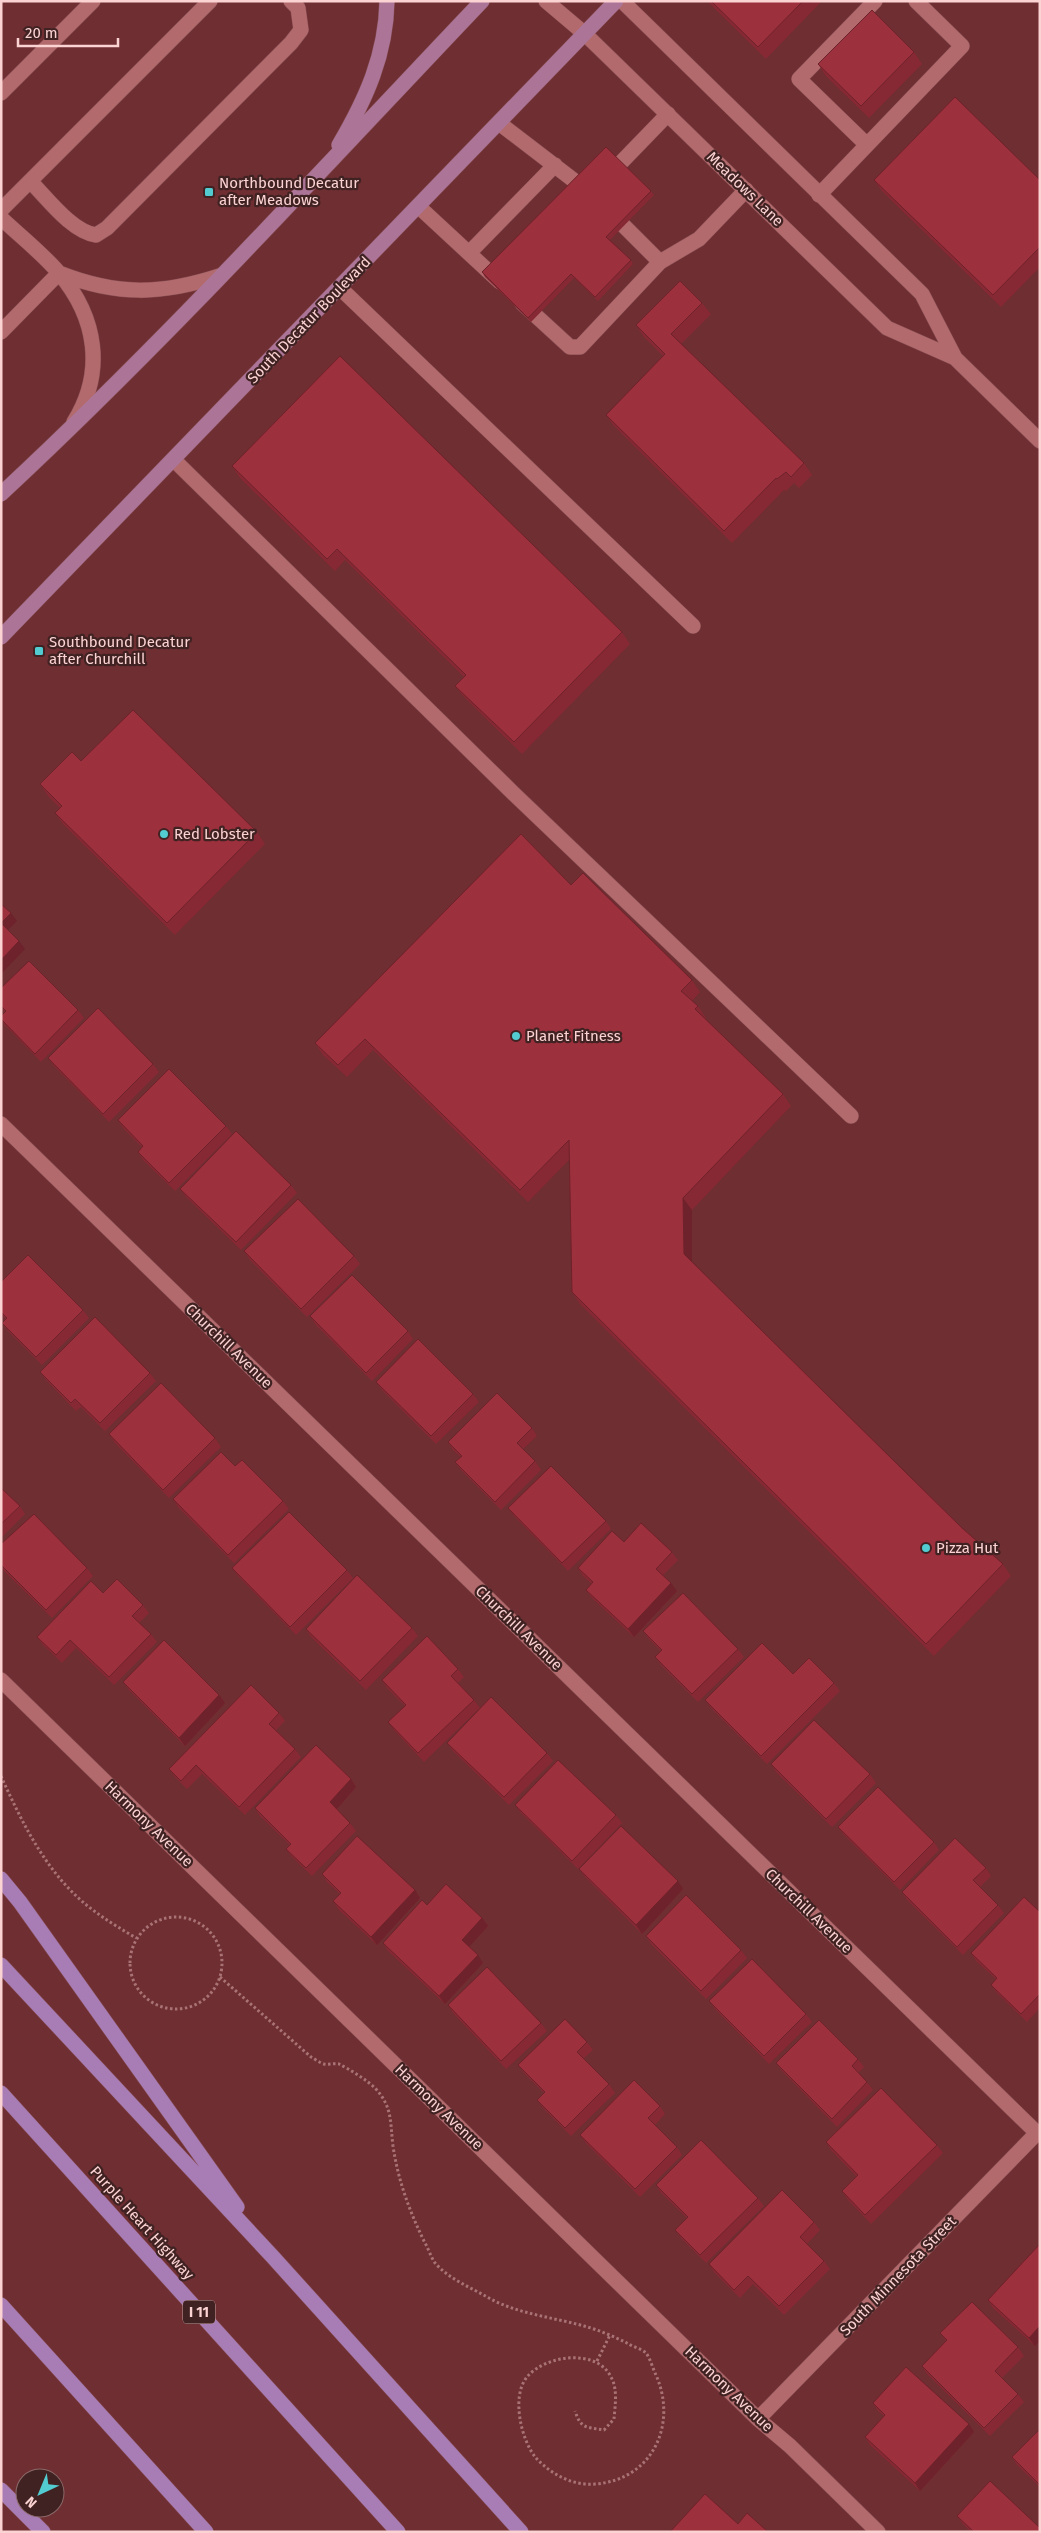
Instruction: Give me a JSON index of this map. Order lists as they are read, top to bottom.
{
  "streets": {
    "highway": ["Purple Heart Highway", "I 11"],
    "main road": ["South Decatur Boulevard"],
    "street": [
      "Meadows Lane",
      "Churchill Avenue",
      "Harmony Avenue",
      "South Minnesota Street"
    ]
  },
  "crossings": [
    ["Meadows Lane", "South Decatur Boulevard"],
    ["Churchill Avenue", "South Minnesota Street"],
    ["Harmony Avenue", "South Minnesota Street"]
  ],
  "places": {
    "transit": ["Northbound Decatur after Meadows", "Southbound Decatur after Churchill"],
    "other": ["Red Lobster", "Planet Fitness", "Pizza Hut"]
  },
  "scale_bar": "20 m",
  "north": "bottom left"
}
